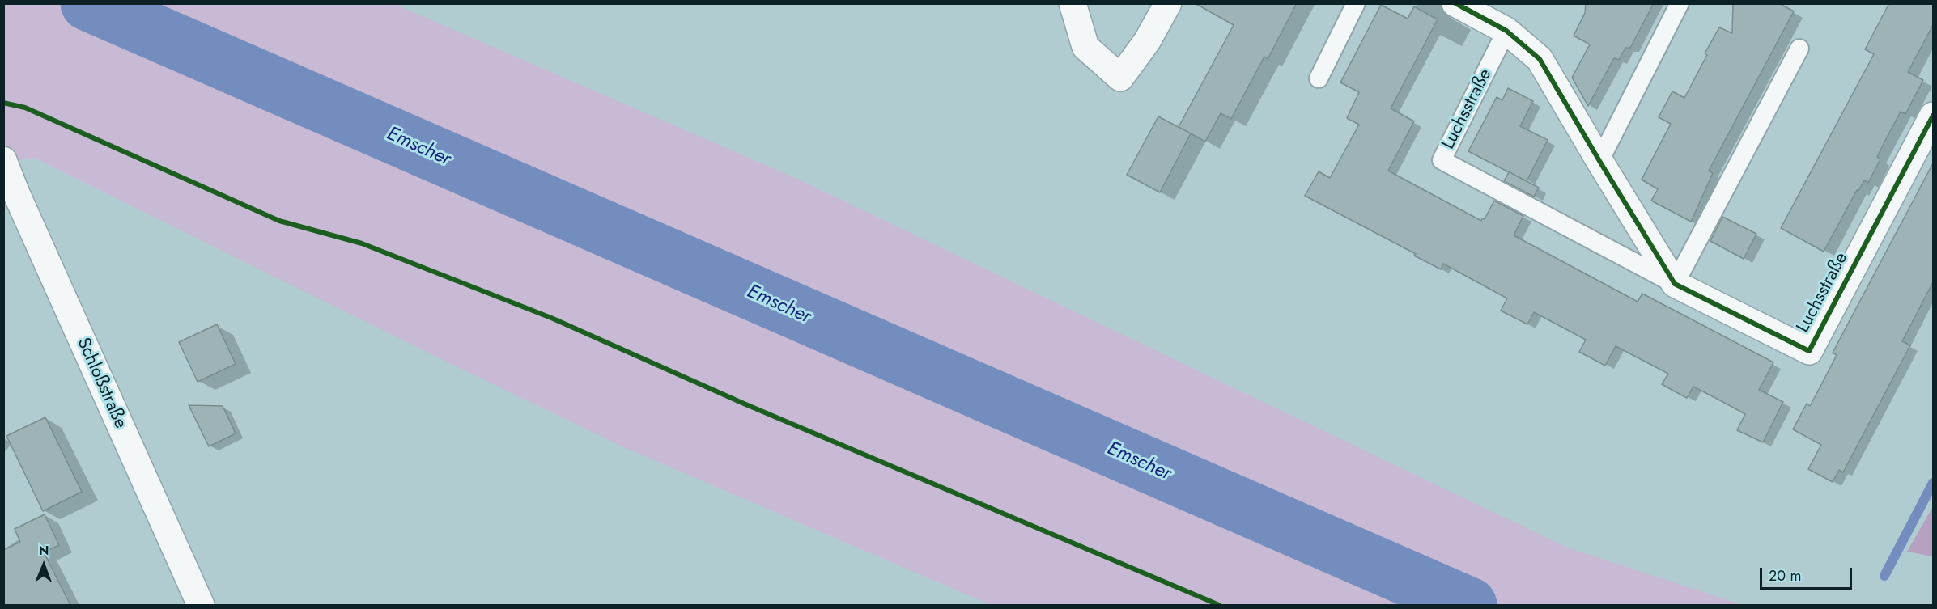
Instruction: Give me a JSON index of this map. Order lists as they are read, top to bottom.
{
  "streets": {
    "street": ["Luchsstraße", "Schloßstraße"]
  },
  "water": ["Emscher"],
  "scale_bar": "20 m",
  "north": "top"
}
